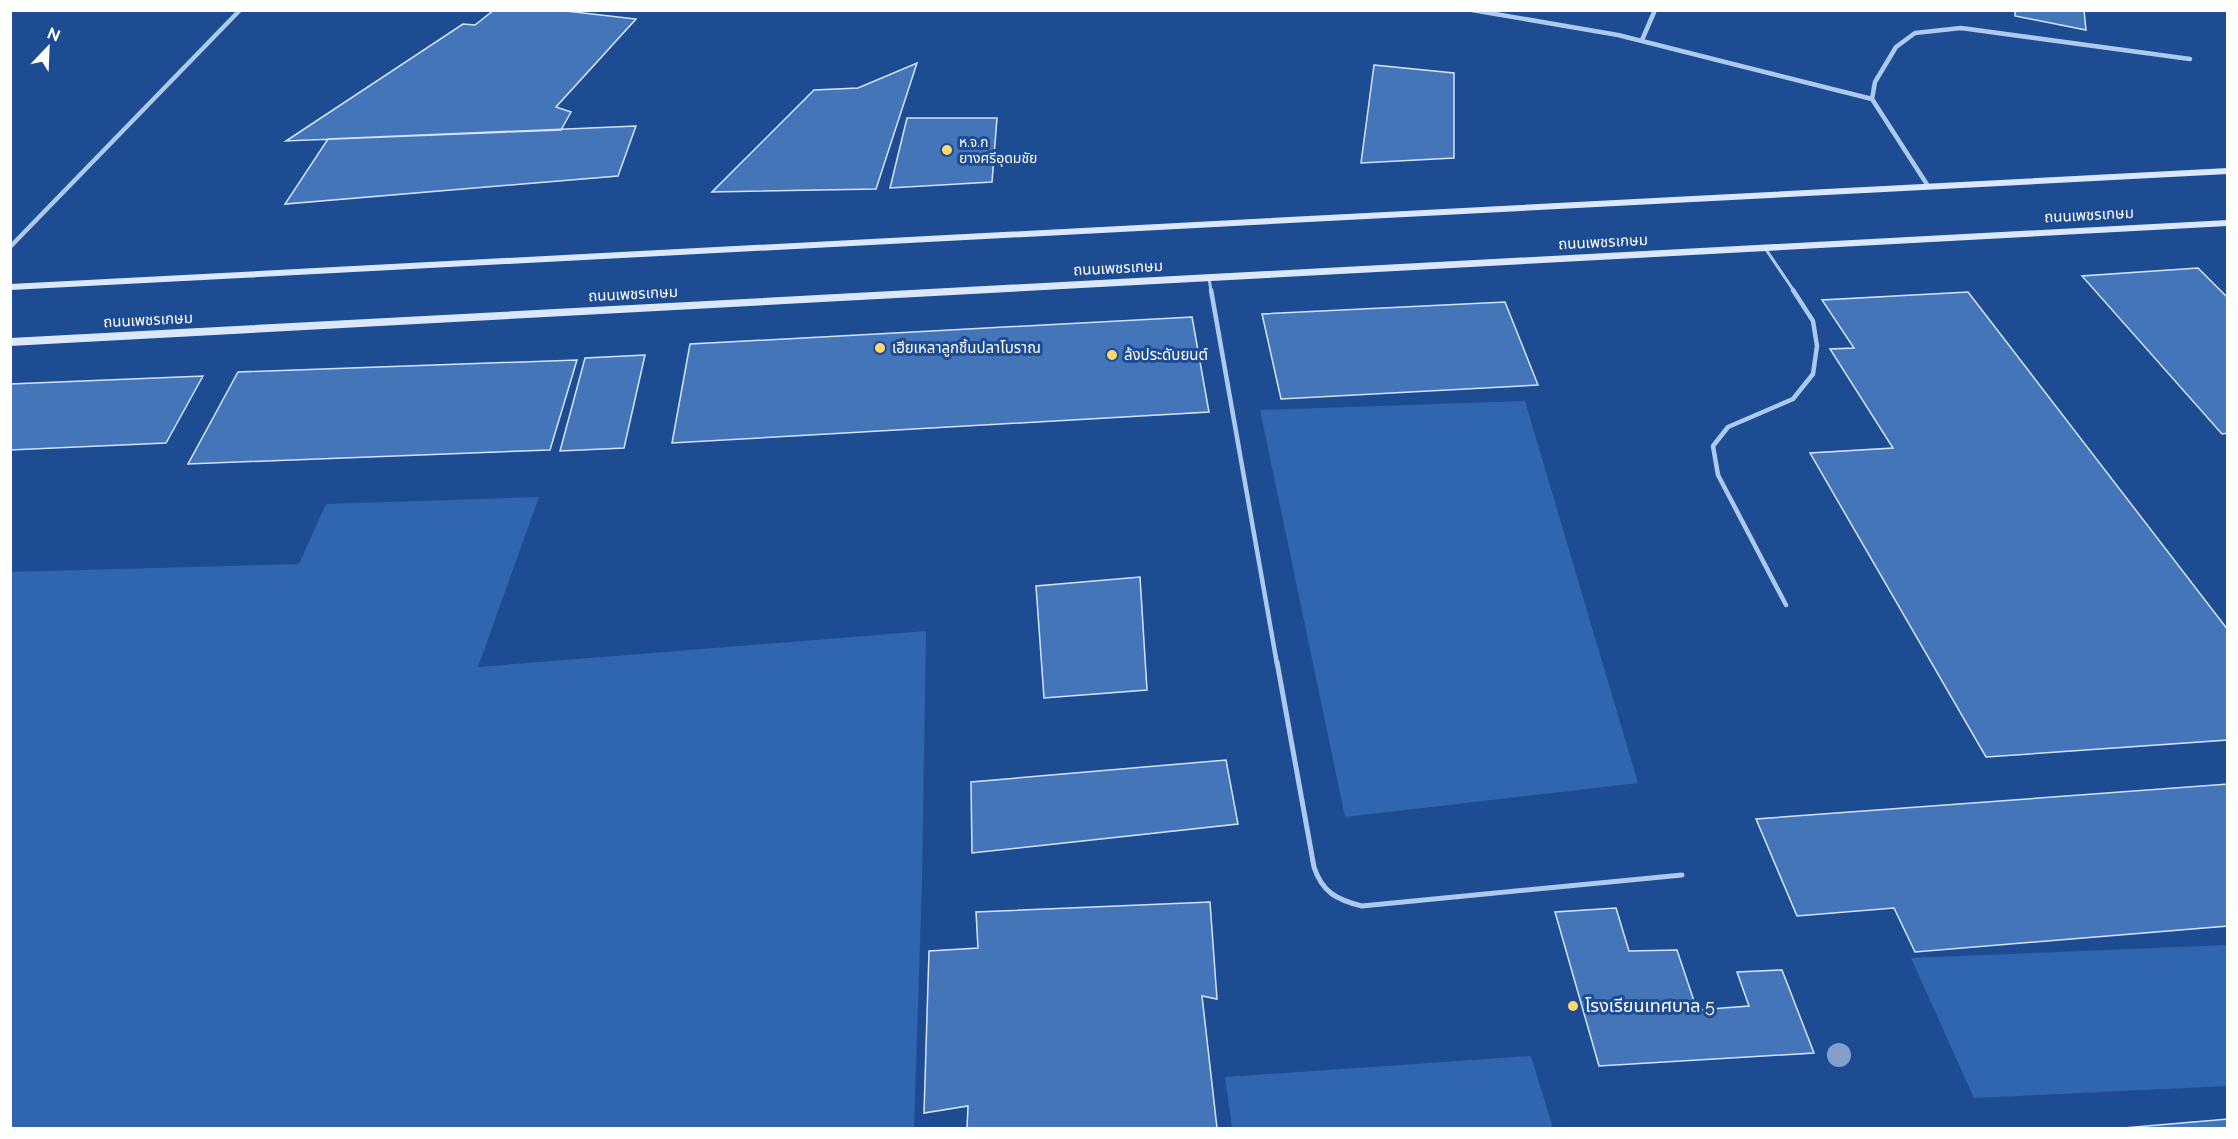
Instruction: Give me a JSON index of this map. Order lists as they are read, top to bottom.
{
  "streets": {
    "main road": ["ถนนเพชรเกษม"]
  },
  "places": [
    "ห.จ.ก ยางศรีอุดมชัย",
    "เฮียเหลาลูกชิ้นปลาโบราณ",
    "ล้งประดับยนต์",
    "โรงเรียนเทศบาล 5"
  ],
  "north": "top right"
}
